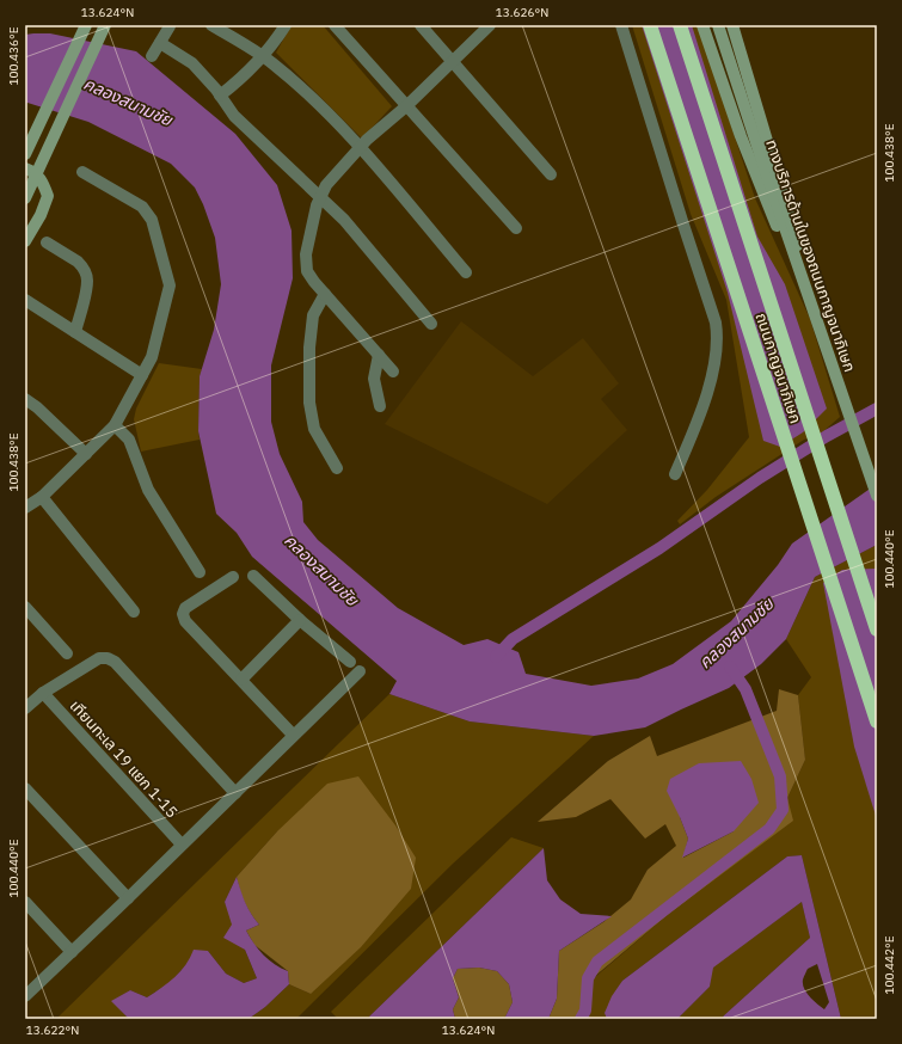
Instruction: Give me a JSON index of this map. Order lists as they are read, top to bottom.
{
  "streets": {
    "highway": ["ถนนกาญจนาภิเษก"],
    "main road": ["ทางบริการด้านในของถนนกาญจนาภิเษก"],
    "street": ["เทียนทะเล 19 แยก 1-15"]
  },
  "water": ["คลองสนามชัย"],
  "coordinates": [
    "13.624°N",
    "13.626°N",
    "100.436°E",
    "100.438°E",
    "100.440°E",
    "100.442°E",
    "13.622°N"
  ]
}
